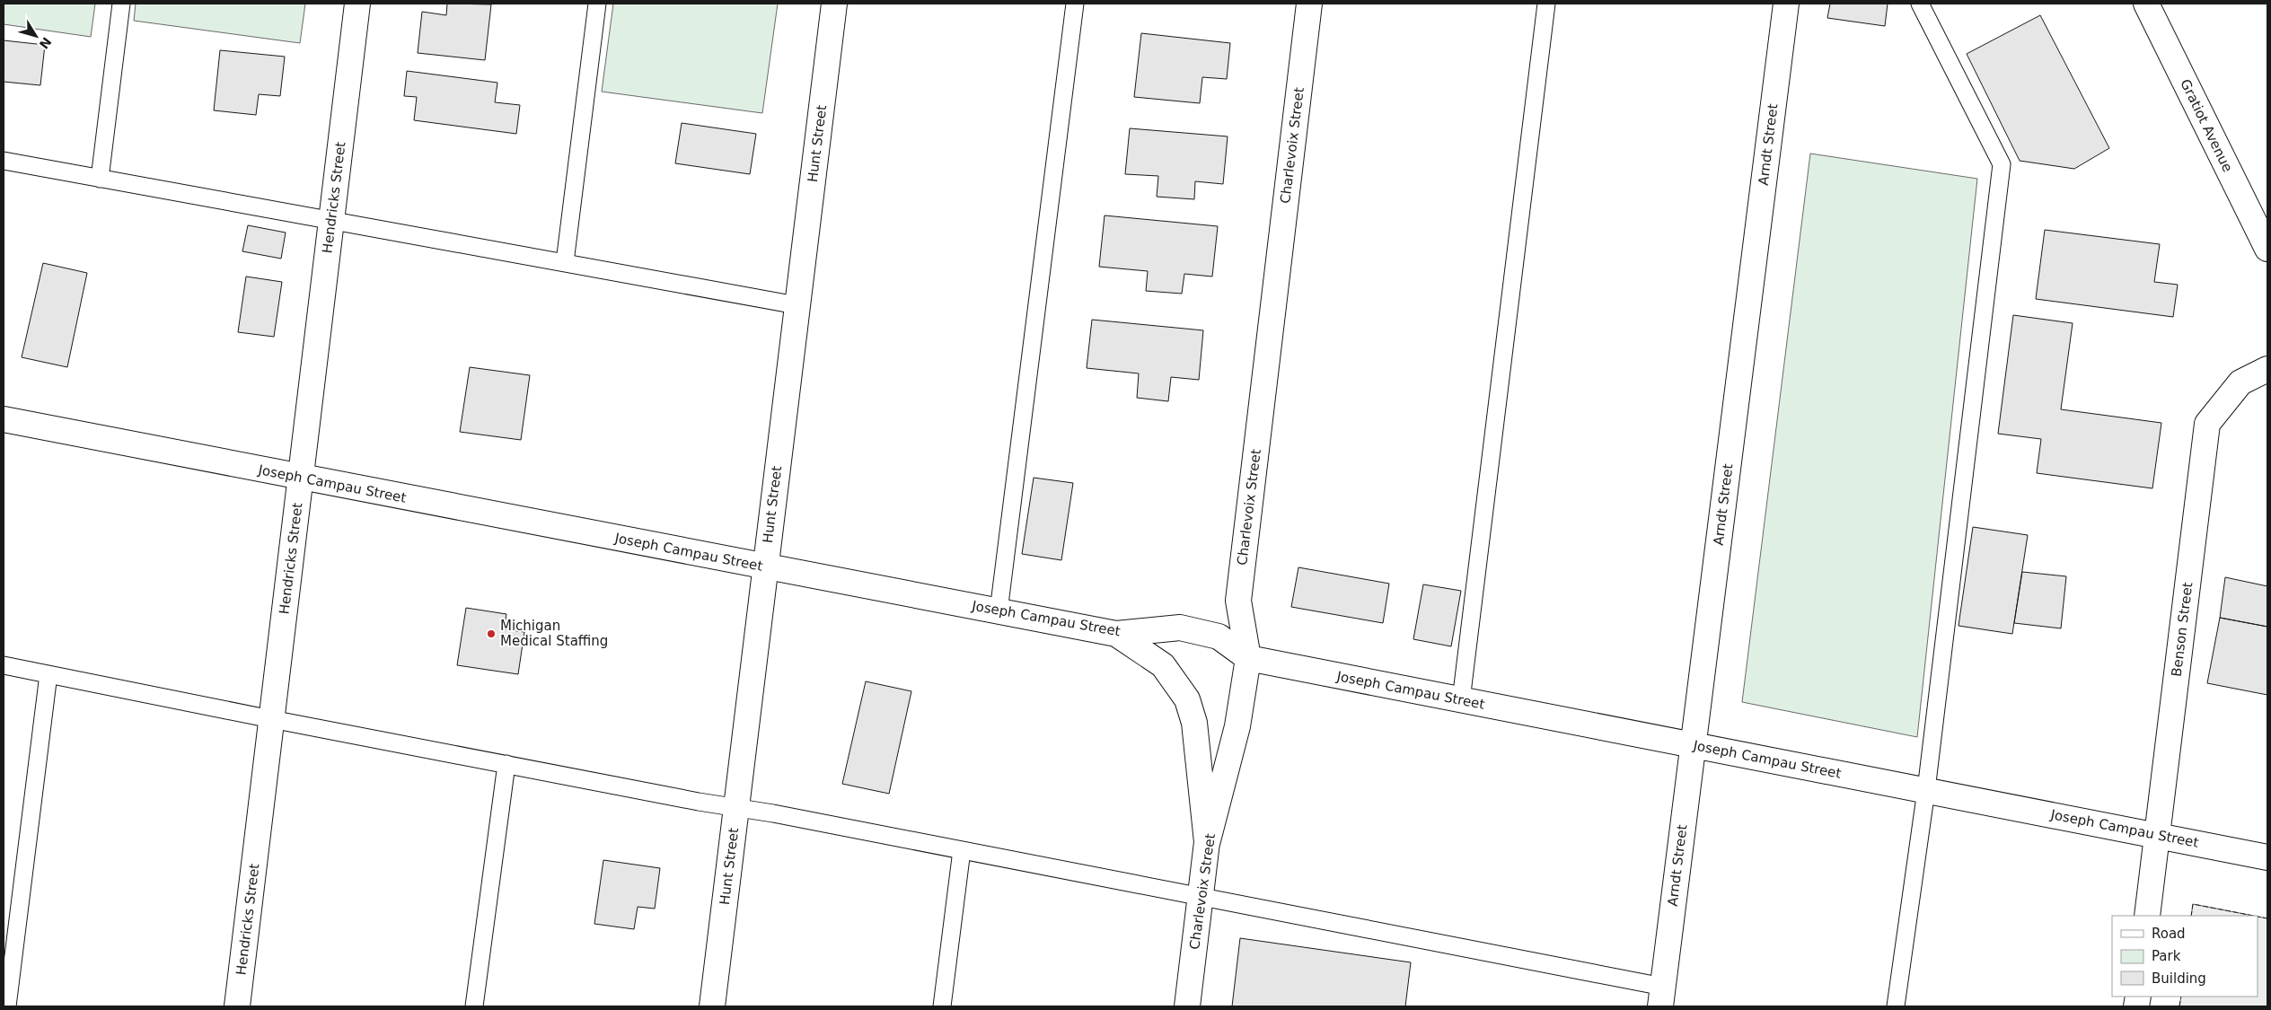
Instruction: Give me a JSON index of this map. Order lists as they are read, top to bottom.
{
  "streets": {
    "street": [
      "Gratiot Avenue",
      "Hunt Street",
      "Arndt Street",
      "Charlevoix Street",
      "Hendricks Street",
      "Joseph Campau Street",
      "Benson Street"
    ]
  },
  "crossings": [
    ["Hunt Street", "Joseph Campau Street"],
    ["Arndt Street", "Joseph Campau Street"],
    ["Charlevoix Street", "Joseph Campau Street"],
    ["Hendricks Street", "Joseph Campau Street"],
    ["Joseph Campau Street", "Benson Street"]
  ],
  "places": ["Michigan Medical Staffing"],
  "legend": ["Road", "Park", "Building"],
  "north": "bottom right"
}
